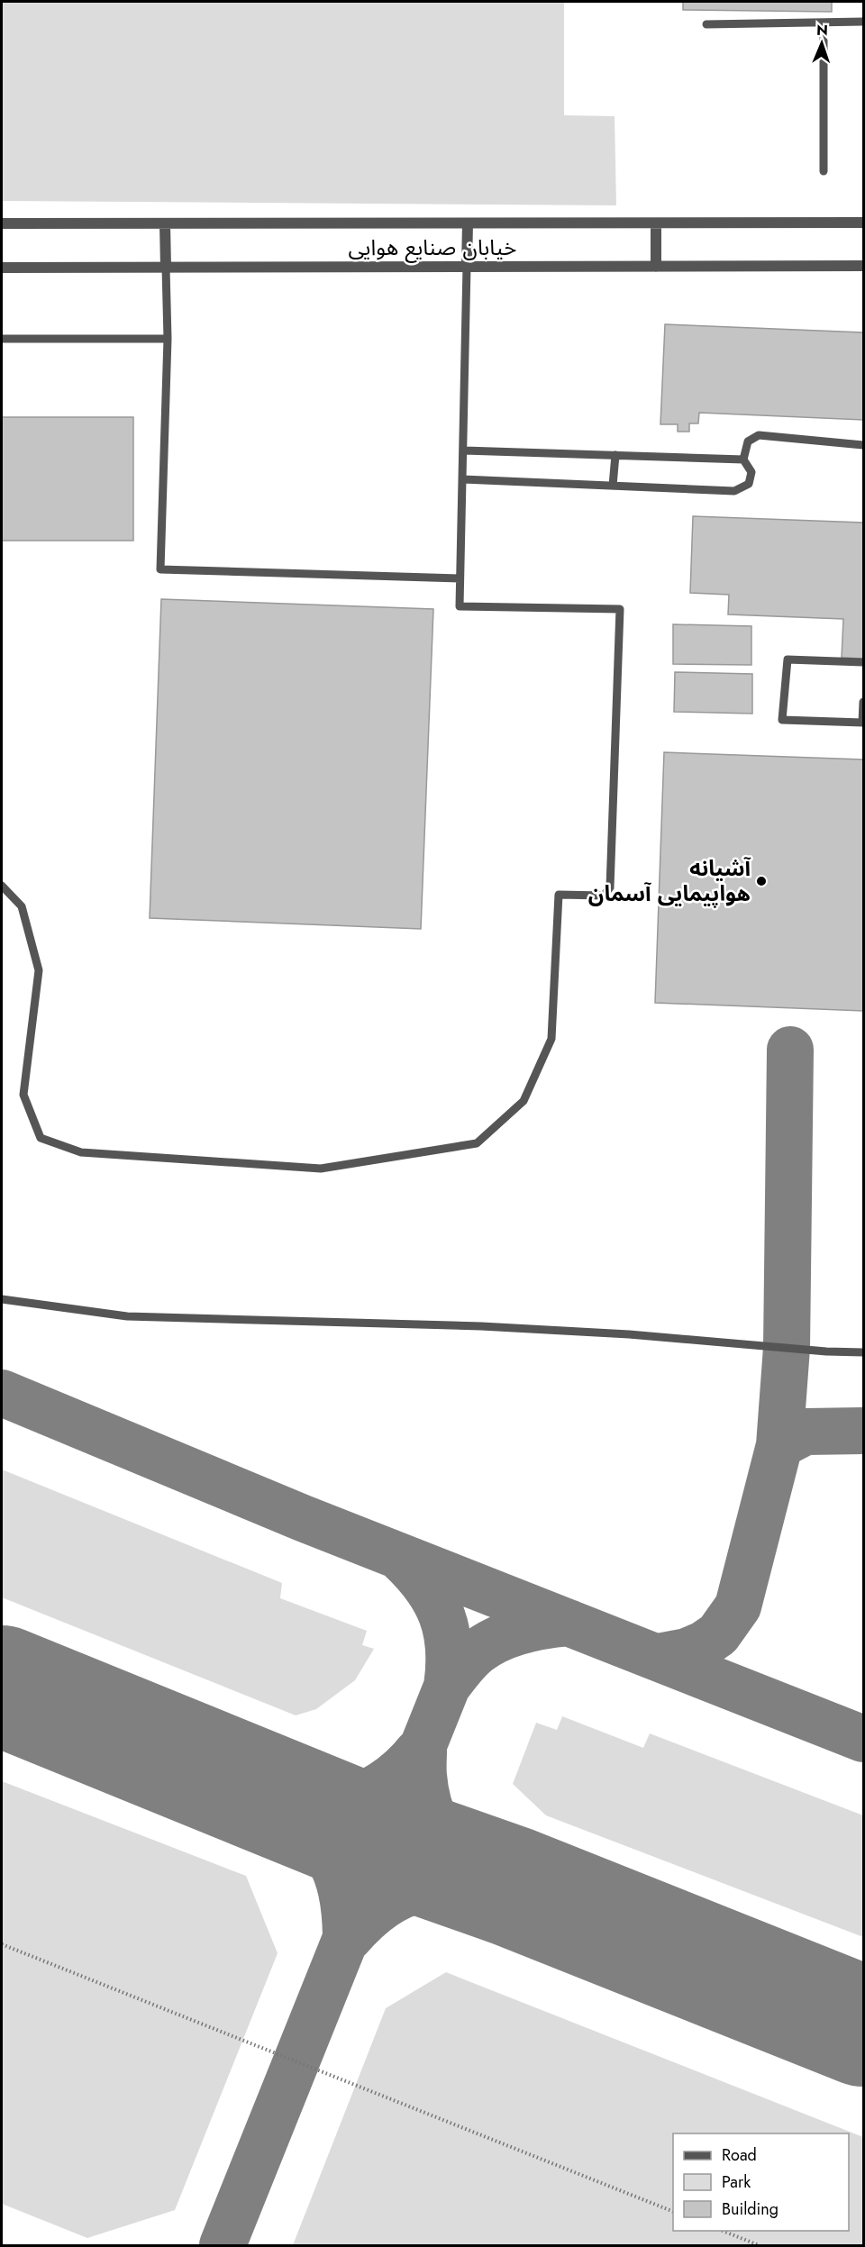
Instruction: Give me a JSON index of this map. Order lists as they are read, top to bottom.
{
  "streets": {
    "street": ["خیابان صنایع هوایی"]
  },
  "places": ["آشیانه هواپیمایی آسمان"],
  "legend": ["Road", "Park", "Building"],
  "north": "top"
}
